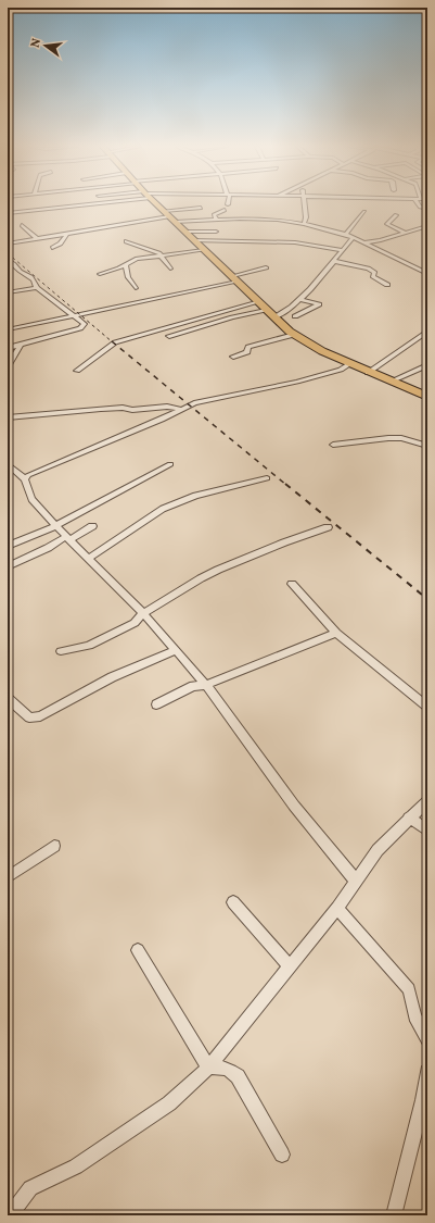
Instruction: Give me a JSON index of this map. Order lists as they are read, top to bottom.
{
  "north": "left"
}
